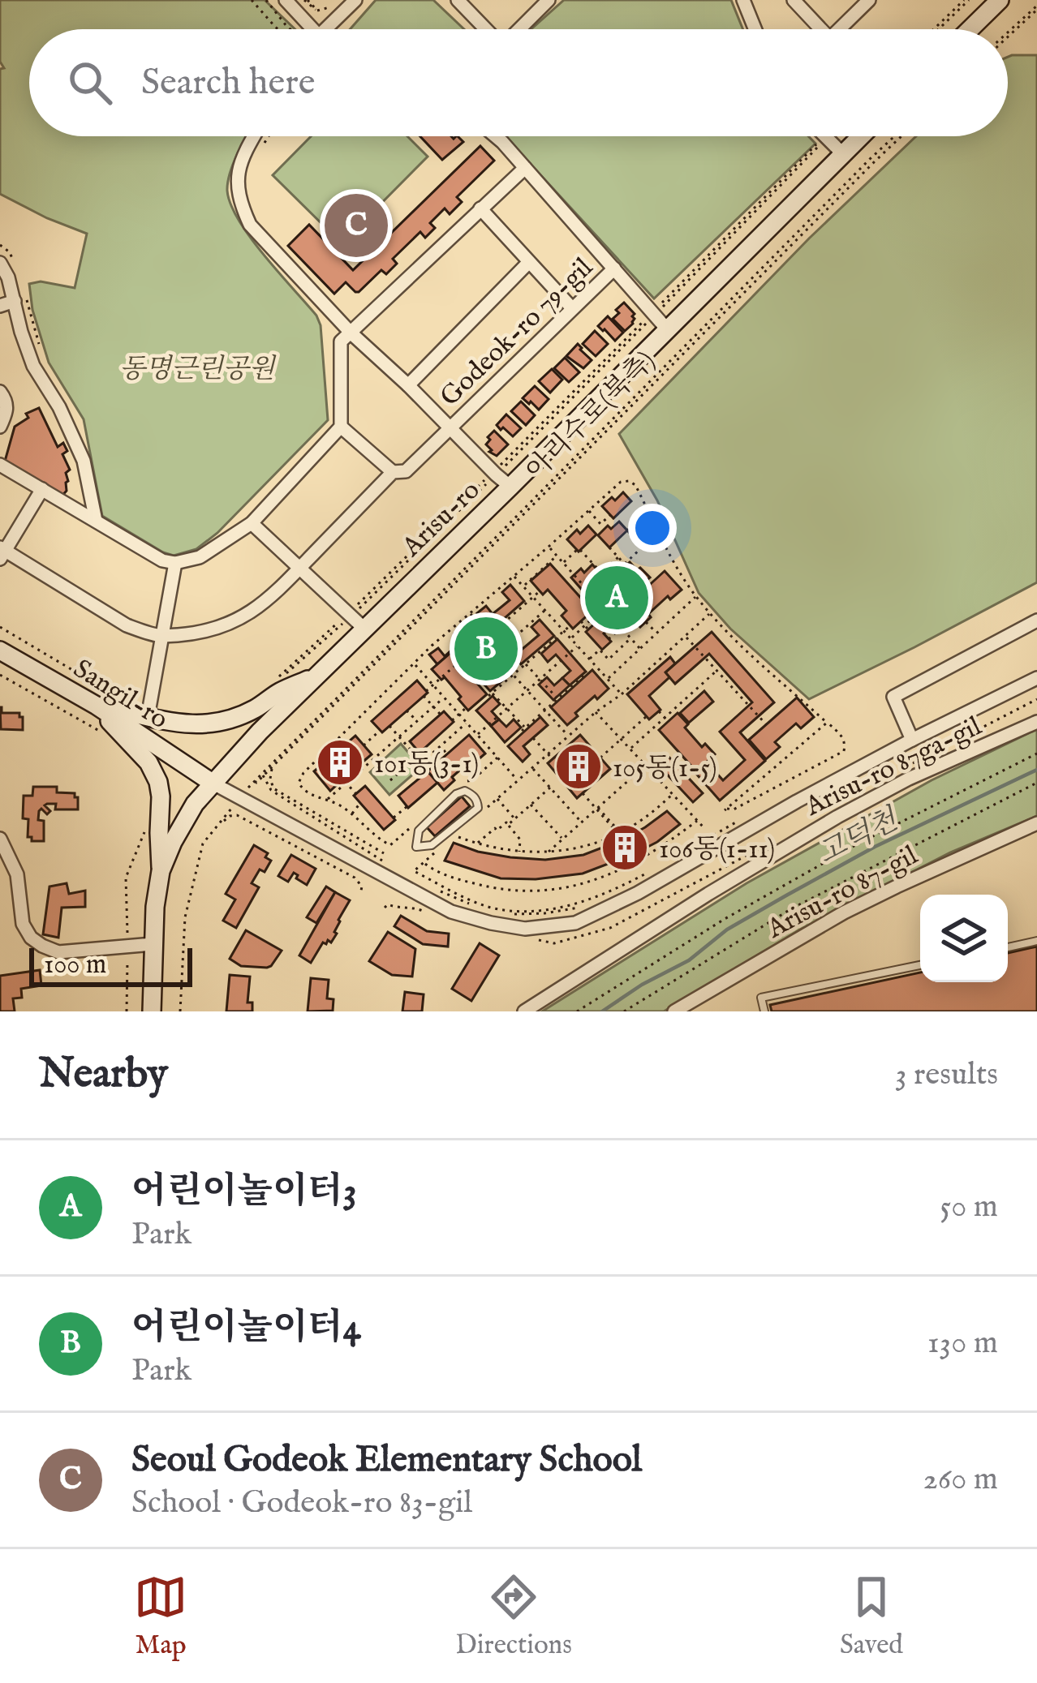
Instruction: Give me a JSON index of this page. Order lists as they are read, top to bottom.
{
  "streets": {
    "main road": ["Arisu-ro", "Sangil-ro"],
    "street": ["Godeok-ro 79-gil", "Arisu-ro 87ga-gil", "Arisu-ro 87-gil"],
    "path": ["아리수로(북측)"]
  },
  "crossings": [
    ["Godeok-ro 79-gil", "Arisu-ro"],
    ["Arisu-ro", "Sangil-ro"]
  ],
  "water": ["고덕천"],
  "parks": ["동명근린공원"],
  "places": {
    "building": ["101동(3-1)", "105동(1-5)", "106동(1-11)"]
  },
  "scale_bar": "100 m",
  "page": {
    "search": "Search here",
    "pins": ["C", "A", "B"],
    "scale": "100 m",
    "heading": ["Nearby", "3 results"],
    "list": [
      {
        "mark": "A",
        "name": "어린이놀이터3",
        "note": "Park",
        "value": "50 m"
      },
      {
        "mark": "B",
        "name": "어린이놀이터4",
        "note": "Park",
        "value": "130 m"
      },
      {
        "mark": "C",
        "name": "Seoul Godeok Elementary School",
        "note": "School · Godeok-ro 83-gil",
        "value": "260 m"
      }
    ],
    "nav": ["Map", "Directions", "Saved"]
  }
}
